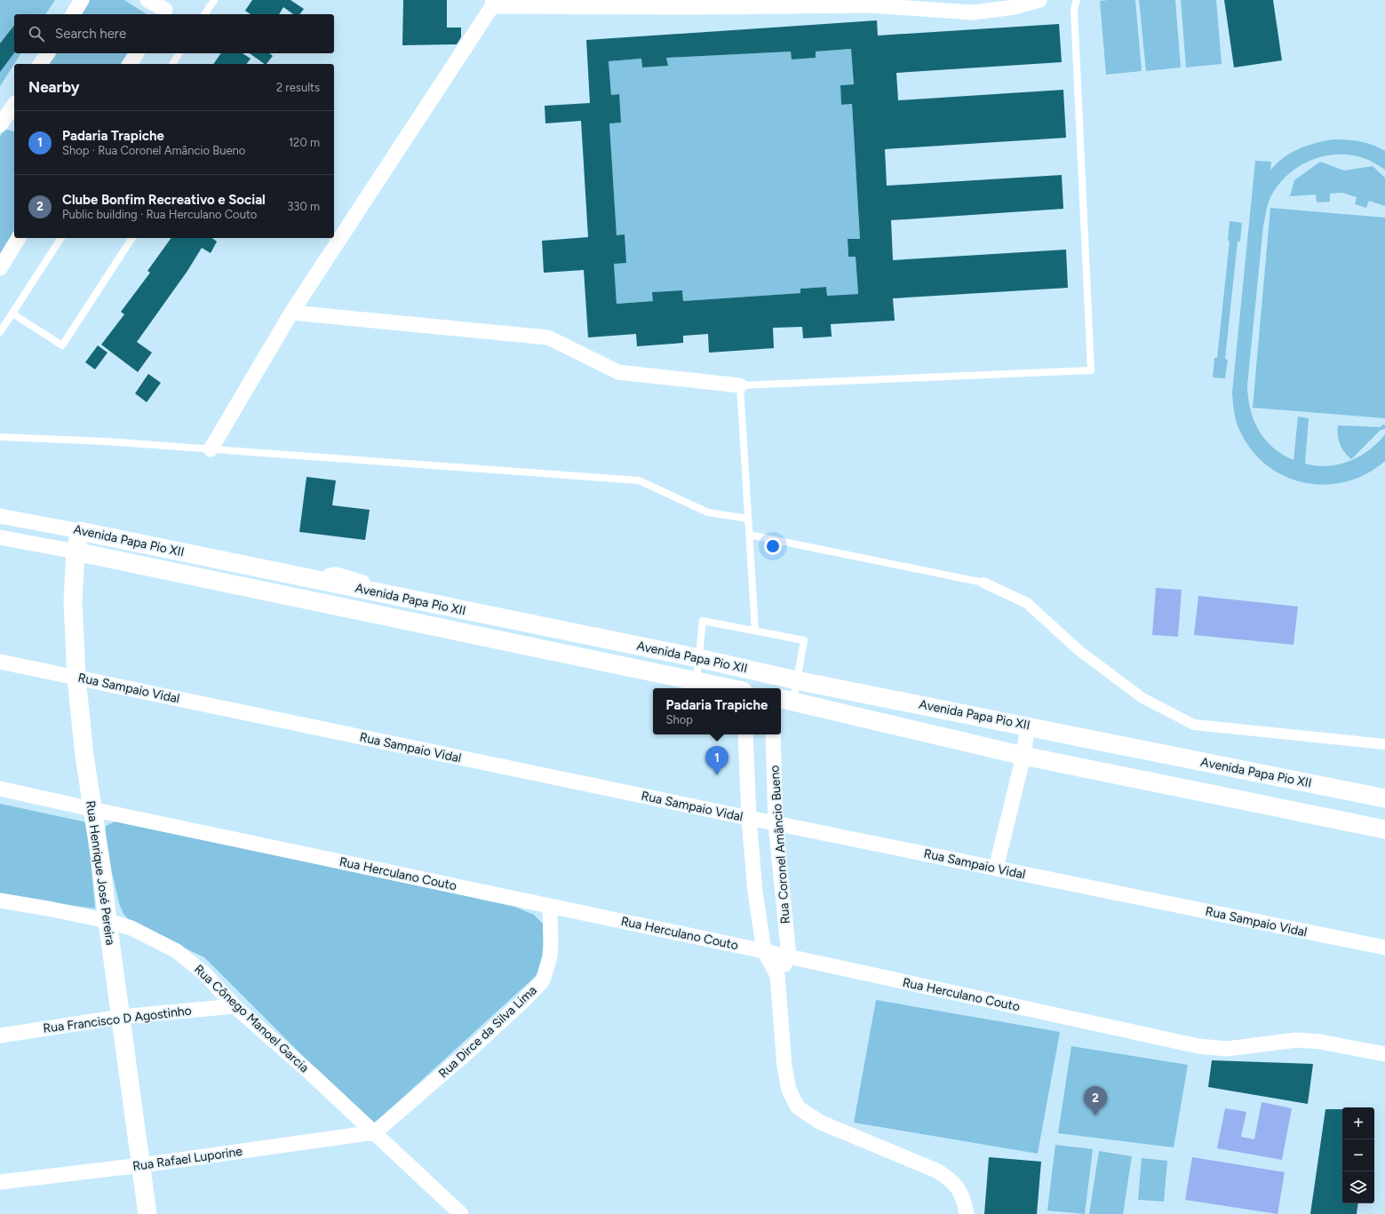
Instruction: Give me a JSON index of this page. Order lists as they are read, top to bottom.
{
  "streets": {
    "street": [
      "Avenida Papa Pio XII",
      "Rua Sampaio Vidal",
      "Rua Coronel Amâncio Bueno",
      "Rua Henrique José Pereira",
      "Rua Herculano Couto",
      "Rua Cônego Manoel Garcia",
      "Rua Francisco D Agostinho",
      "Rua Dirce da Silva Lima",
      "Rua Rafael Luporine"
    ]
  },
  "crossings": [
    ["Avenida Papa Pio XII", "Rua Henrique José Pereira"],
    ["Rua Sampaio Vidal", "Rua Coronel Amâncio Bueno"],
    ["Rua Sampaio Vidal", "Rua Henrique José Pereira"],
    ["Rua Coronel Amâncio Bueno", "Rua Herculano Couto"],
    ["Rua Henrique José Pereira", "Rua Herculano Couto"],
    ["Rua Henrique José Pereira", "Rua Cônego Manoel Garcia"],
    ["Rua Henrique José Pereira", "Rua Francisco D Agostinho"],
    ["Rua Henrique José Pereira", "Rua Rafael Luporine"],
    ["Rua Herculano Couto", "Rua Dirce da Silva Lima"],
    ["Rua Cônego Manoel Garcia", "Rua Francisco D Agostinho"],
    ["Rua Cônego Manoel Garcia", "Rua Dirce da Silva Lima"],
    ["Rua Cônego Manoel Garcia", "Rua Rafael Luporine"],
    ["Rua Dirce da Silva Lima", "Rua Rafael Luporine"]
  ],
  "page": {
    "search": "Search here",
    "heading": ["Nearby", "2 results"],
    "list": [
      {
        "mark": "1",
        "name": "Padaria Trapiche",
        "note": "Shop · Rua Coronel Amâncio Bueno",
        "value": "120 m"
      },
      {
        "mark": "2",
        "name": "Clube Bonfim Recreativo e Social",
        "note": "Public building · Rua Herculano Couto",
        "value": "330 m"
      }
    ],
    "popup": ["Padaria Trapiche", "Shop"],
    "pins": ["1", "2"],
    "map_buttons": ["+", "−"]
  }
}
